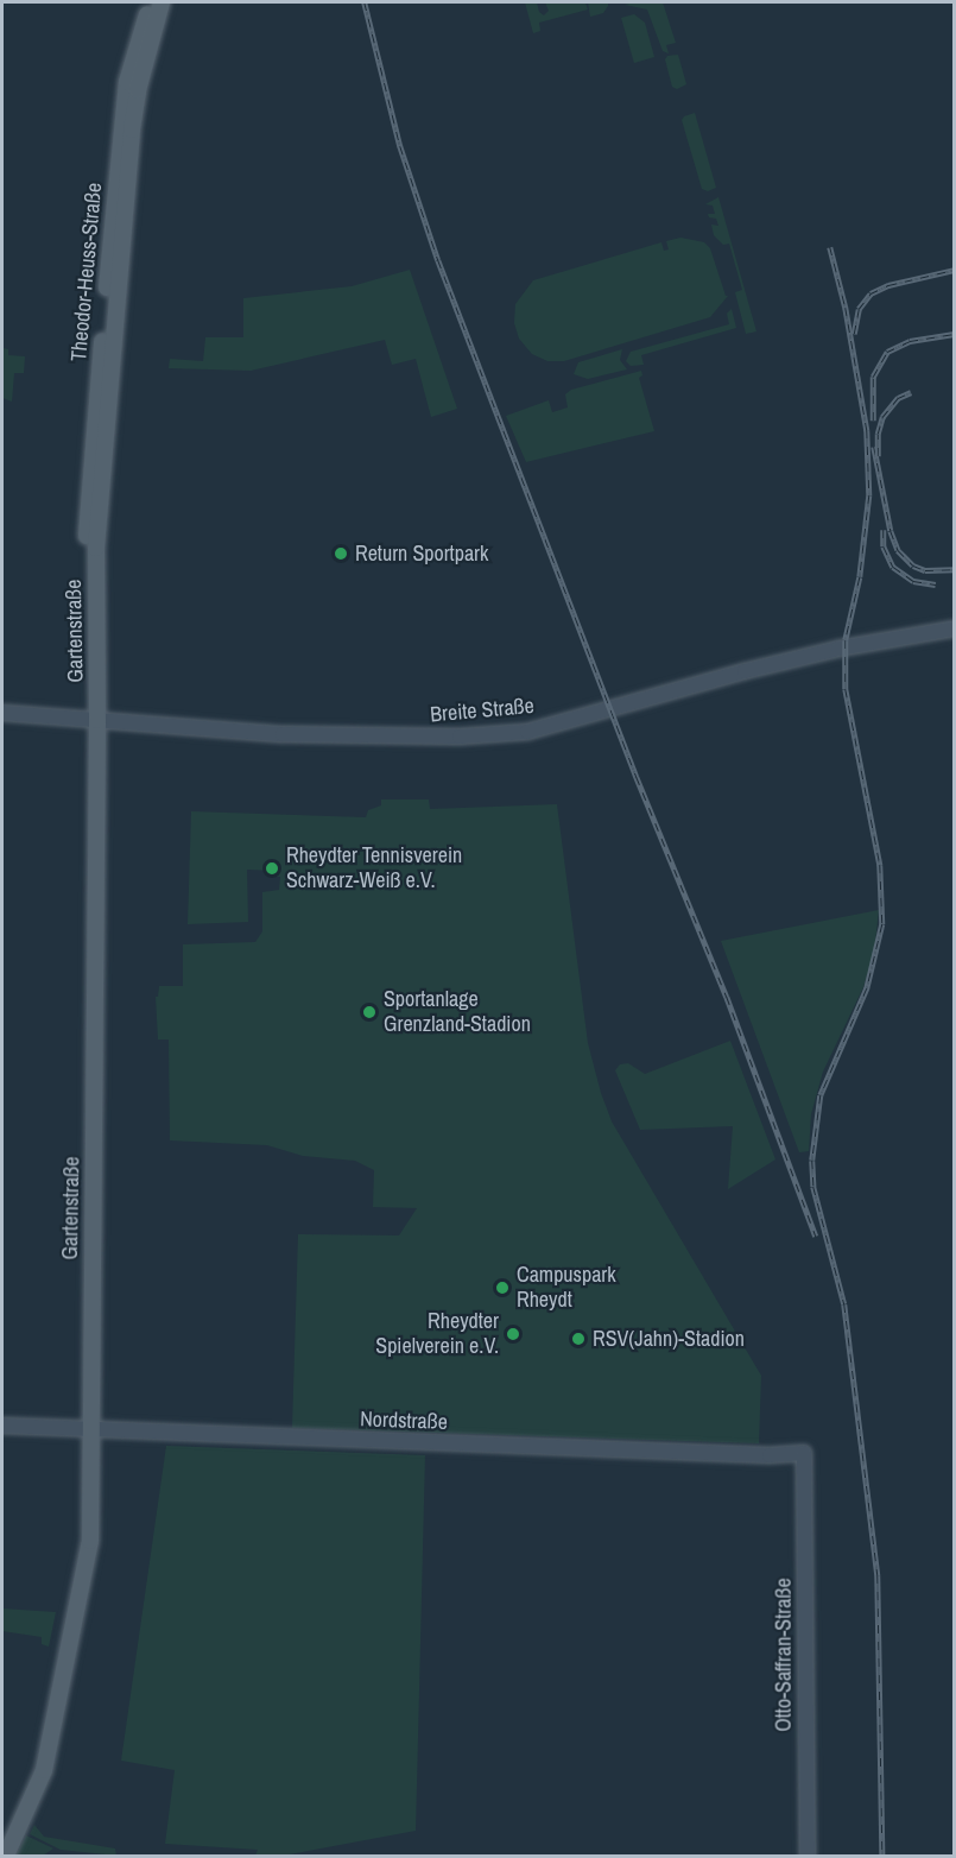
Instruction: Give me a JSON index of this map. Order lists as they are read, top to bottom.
{
  "streets": {
    "main road": [
      "Theodor-Heuss-Straße",
      "Gartenstraße",
      "Breite Straße",
      "Nordstraße",
      "Otto-Saffran-Straße"
    ]
  },
  "crossings": [
    ["Theodor-Heuss-Straße", "Gartenstraße"],
    ["Gartenstraße", "Breite Straße"],
    ["Gartenstraße", "Nordstraße"],
    ["Nordstraße", "Otto-Saffran-Straße"]
  ],
  "places": [
    "Return Sportpark",
    "Rheydter Tennisverein Schwarz-Weiß e.V.",
    "Sportanlage Grenzland-Stadion",
    "Campuspark Rheydt",
    "Rheydter Spielverein e.V.",
    "RSV(Jahn)-Stadion"
  ]
}
